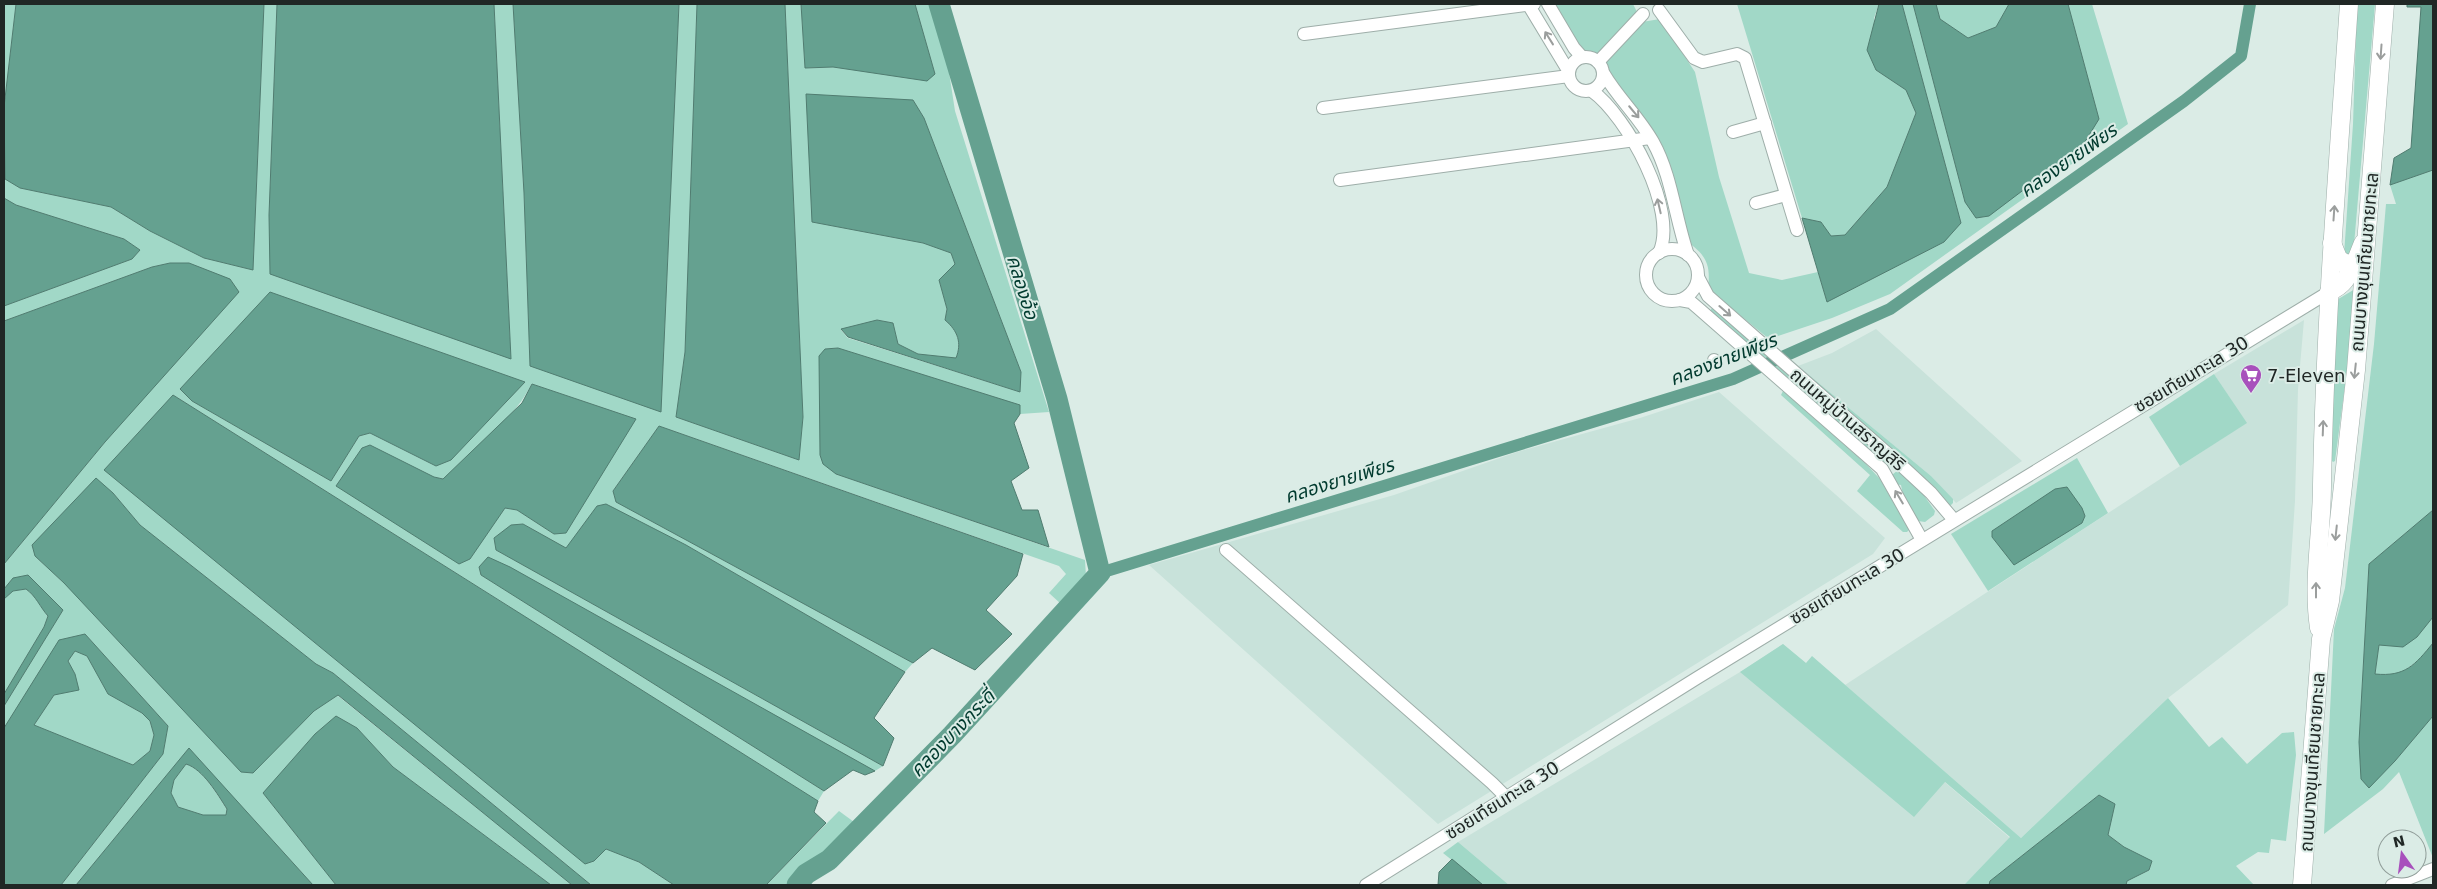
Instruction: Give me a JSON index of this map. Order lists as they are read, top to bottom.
{
  "streets": {
    "main road": ["ถนนบางขุนเทียนชายทะเล"],
    "street": ["ซอยเทียนทะเล 30", "ถนนหมู่บ้านสราญสิริ"]
  },
  "crossings": [
    ["ถนนบางขุนเทียนชายทะเล", "ซอยเทียนทะเล 30"],
    ["ซอยเทียนทะเล 30", "ถนนหมู่บ้านสราญสิริ"]
  ],
  "water": ["คลองยายเพียร", "คลองอ้อ", "คลองบางกระดี่"],
  "places": {
    "supermarket": ["7-Eleven"]
  },
  "north": "top"
}
